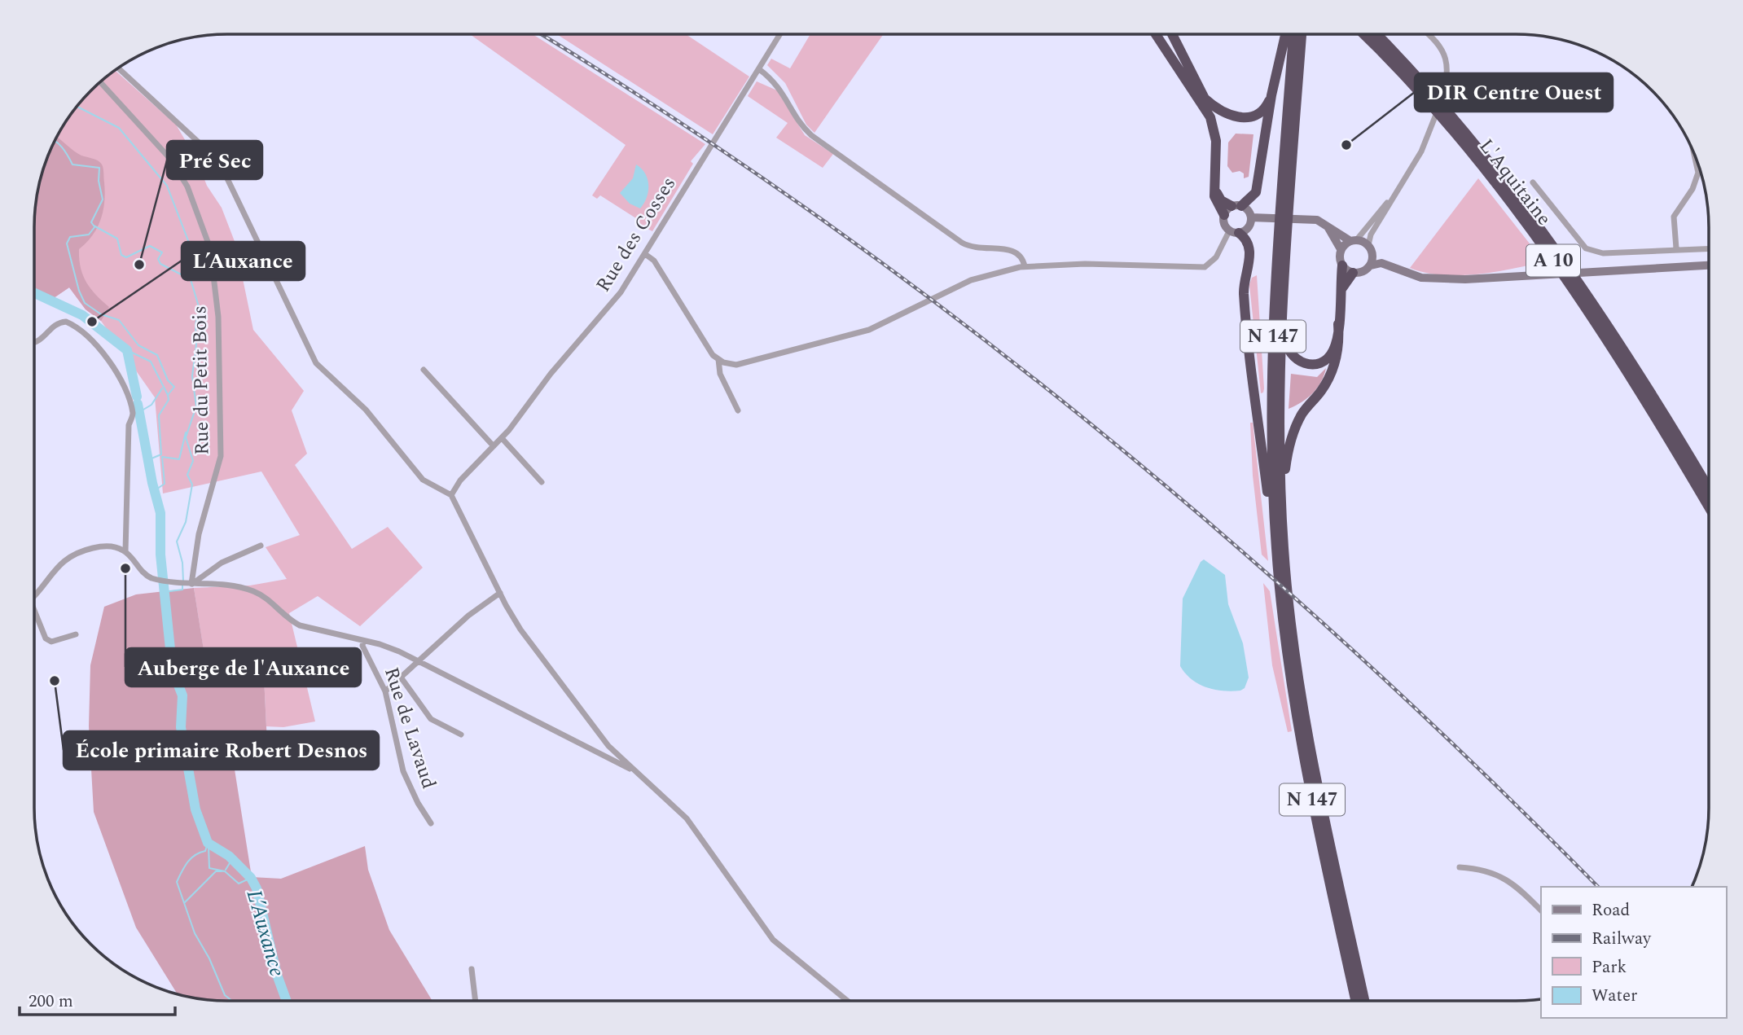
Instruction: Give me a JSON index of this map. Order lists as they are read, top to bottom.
{
  "streets": {
    "highway": ["L'Aquitaine", "A 10", "N 147"],
    "street": ["Rue des Cosses", "Rue du Petit Bois", "Rue de Lavaud"]
  },
  "water": ["L’Auxance"],
  "places": [
    "DIR Centre Ouest",
    "Pré Sec",
    "L’Auxance",
    "Auberge de l'Auxance",
    "École primaire Robert Desnos"
  ],
  "legend": [
    "Road",
    "Railway",
    "Park",
    "Water"
  ],
  "scale_bar": "200 m"
}
